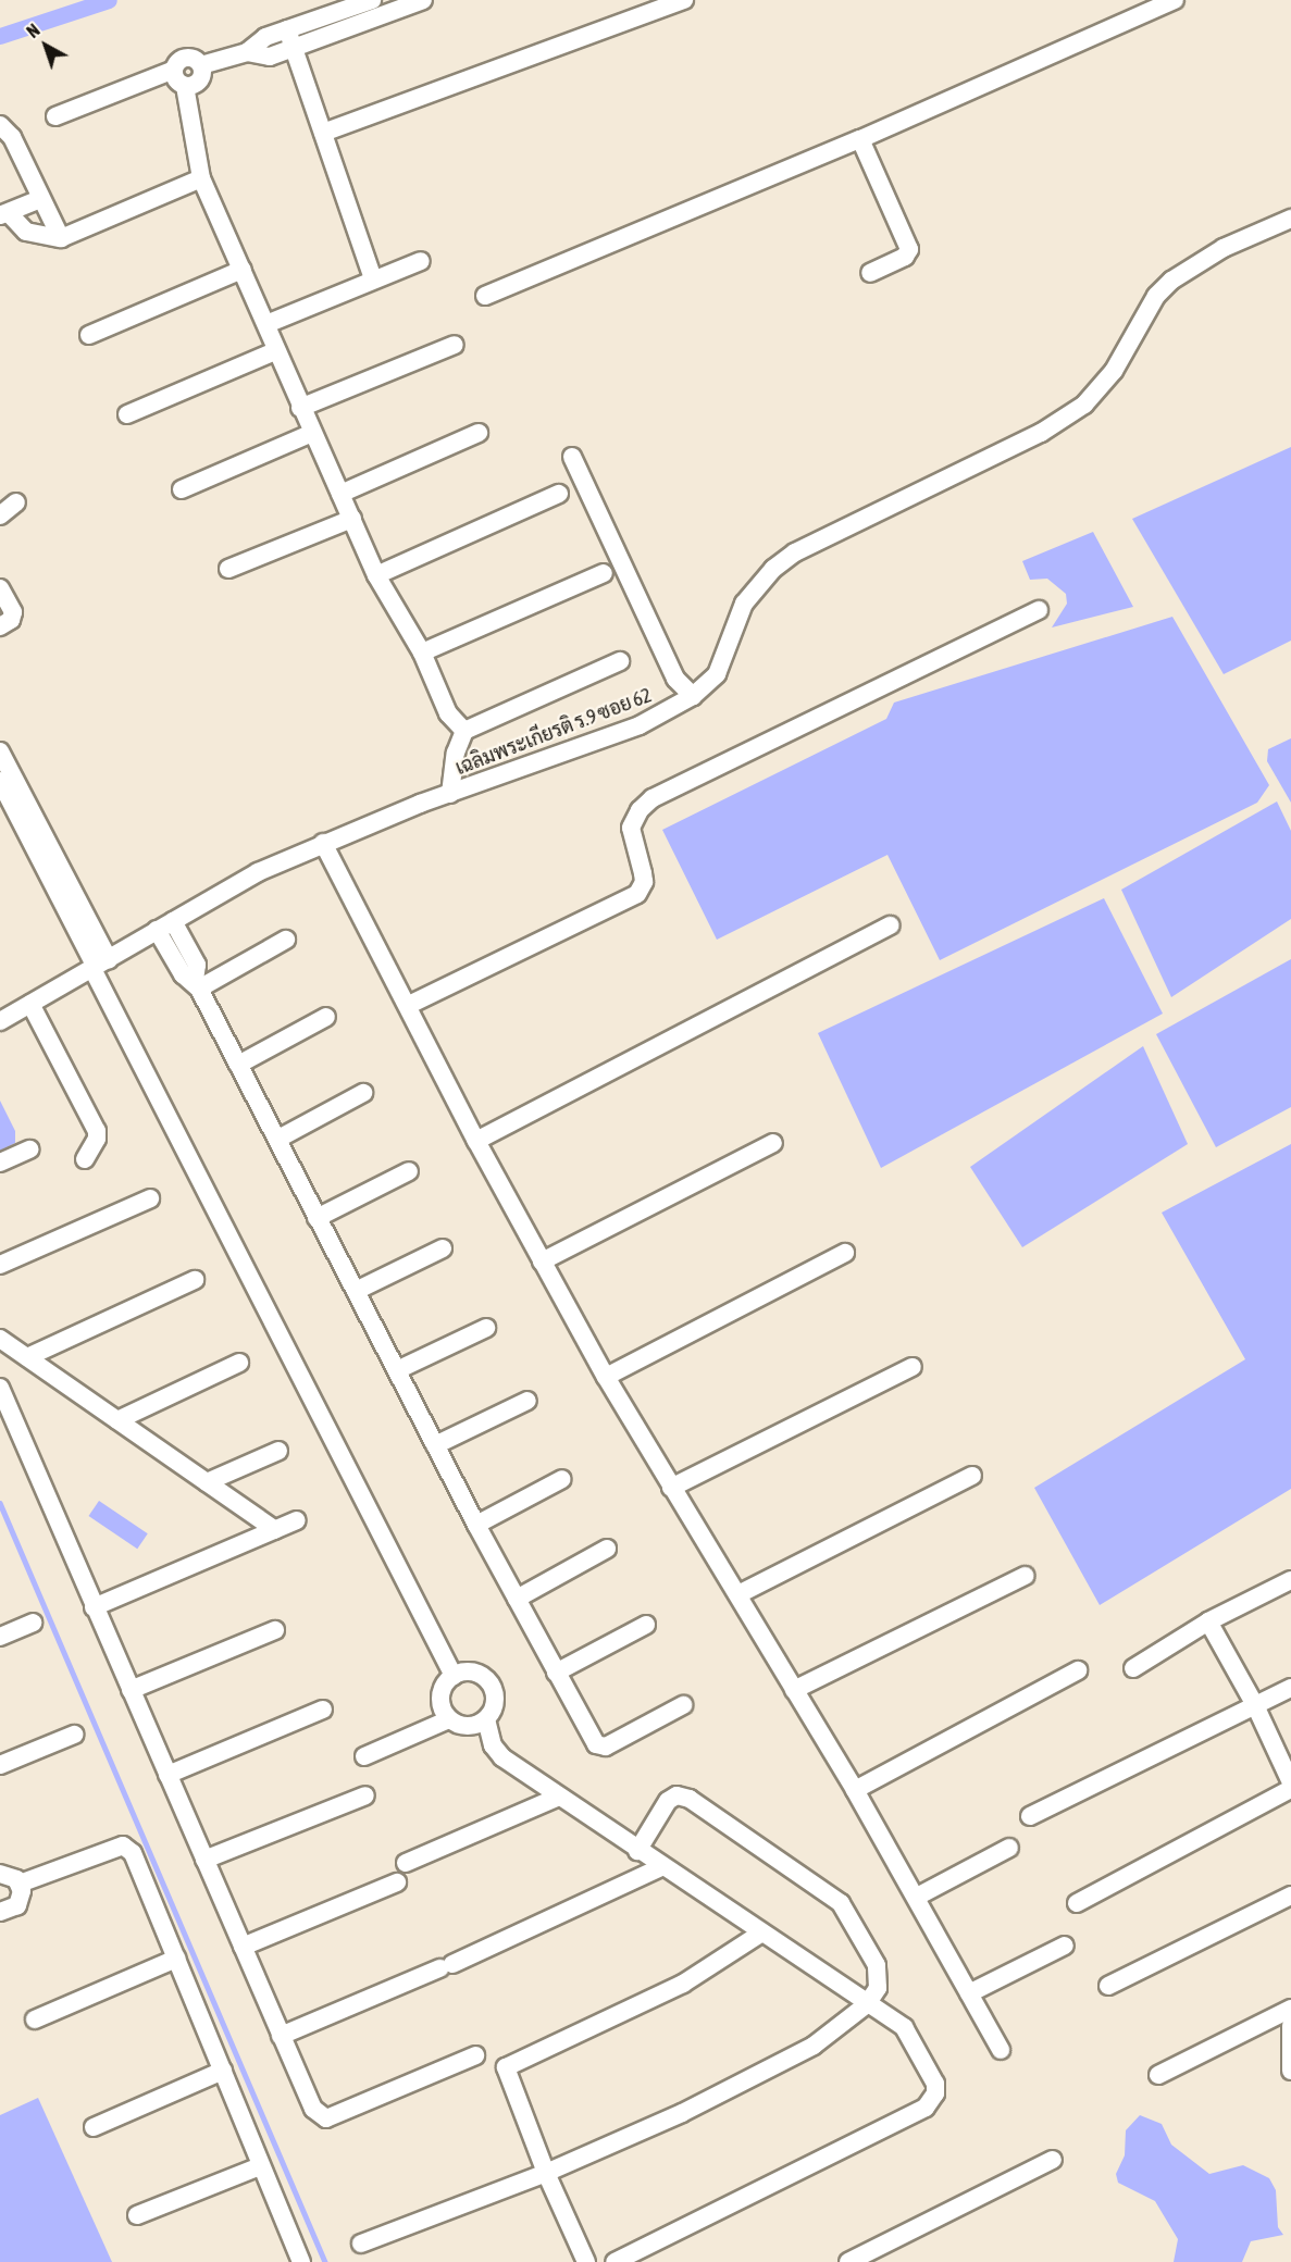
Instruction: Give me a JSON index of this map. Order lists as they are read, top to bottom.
{
  "streets": {
    "street": ["เฉลิมพระเกียรติ ร.9 ซอย 62"]
  },
  "north": "top left"
}
